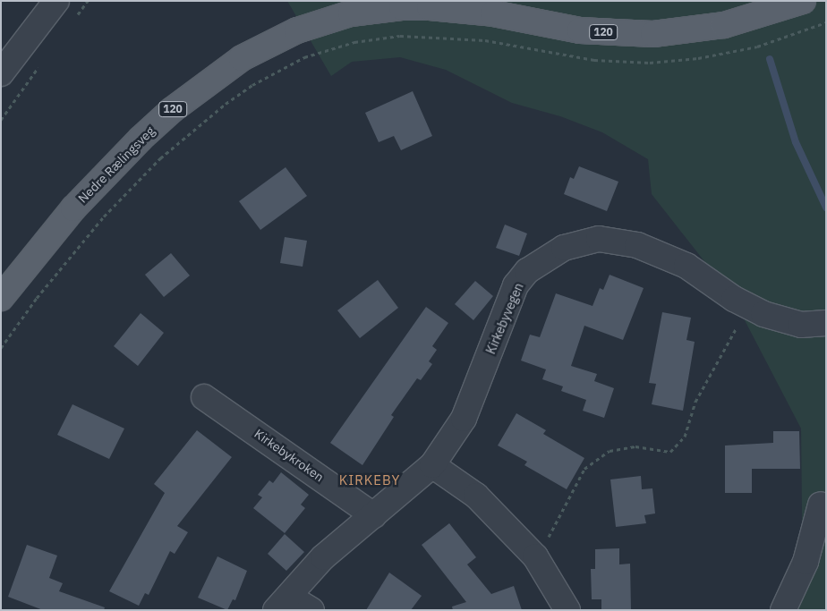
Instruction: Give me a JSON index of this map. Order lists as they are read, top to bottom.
{
  "streets": {
    "main road": ["120", "Nedre Rælingsveg"],
    "street": ["Kirkebyvegen", "Kirkebykroken"]
  },
  "crossings": [
    ["Kirkebyvegen", "Kirkebykroken"]
  ],
  "districts": ["KIRKEBY"]
}
